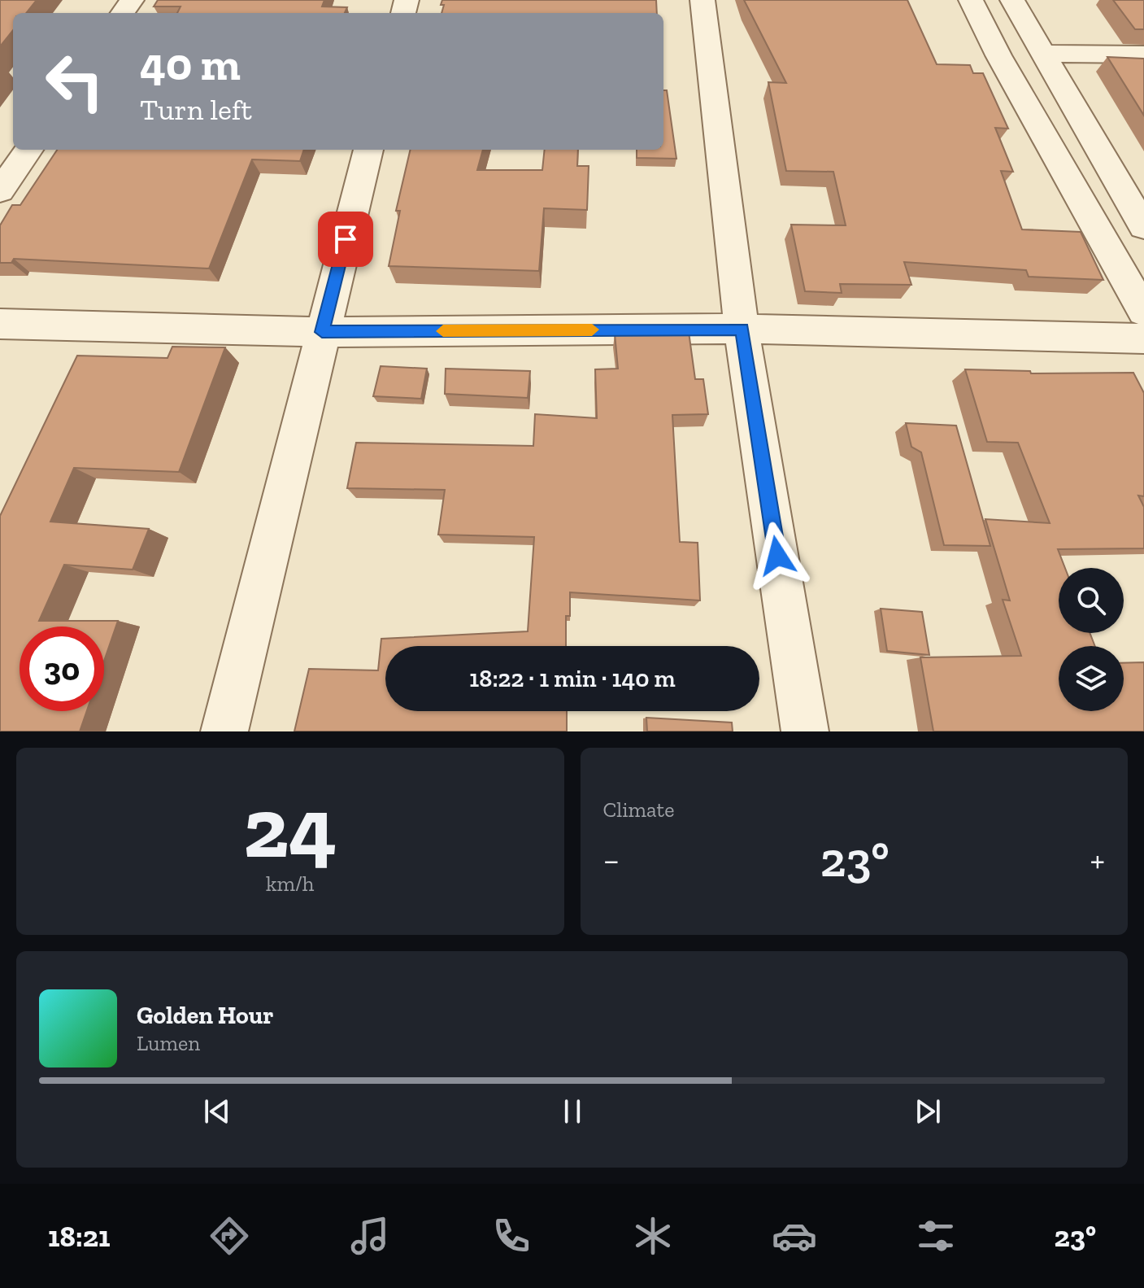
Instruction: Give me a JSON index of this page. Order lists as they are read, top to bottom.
{
  "page": {
    "turn": ["40 m", "Turn left"],
    "limit": "30",
    "trip": "18:22 · 1 min · 140 m",
    "tile": [
      ["24", "km/h"],
      "Climate"
    ],
    "heat": ["−", "23°", "+"],
    "song": ["Golden Hour", "Lumen"],
    "tabs": ["18:21", "23°"]
  }
}
